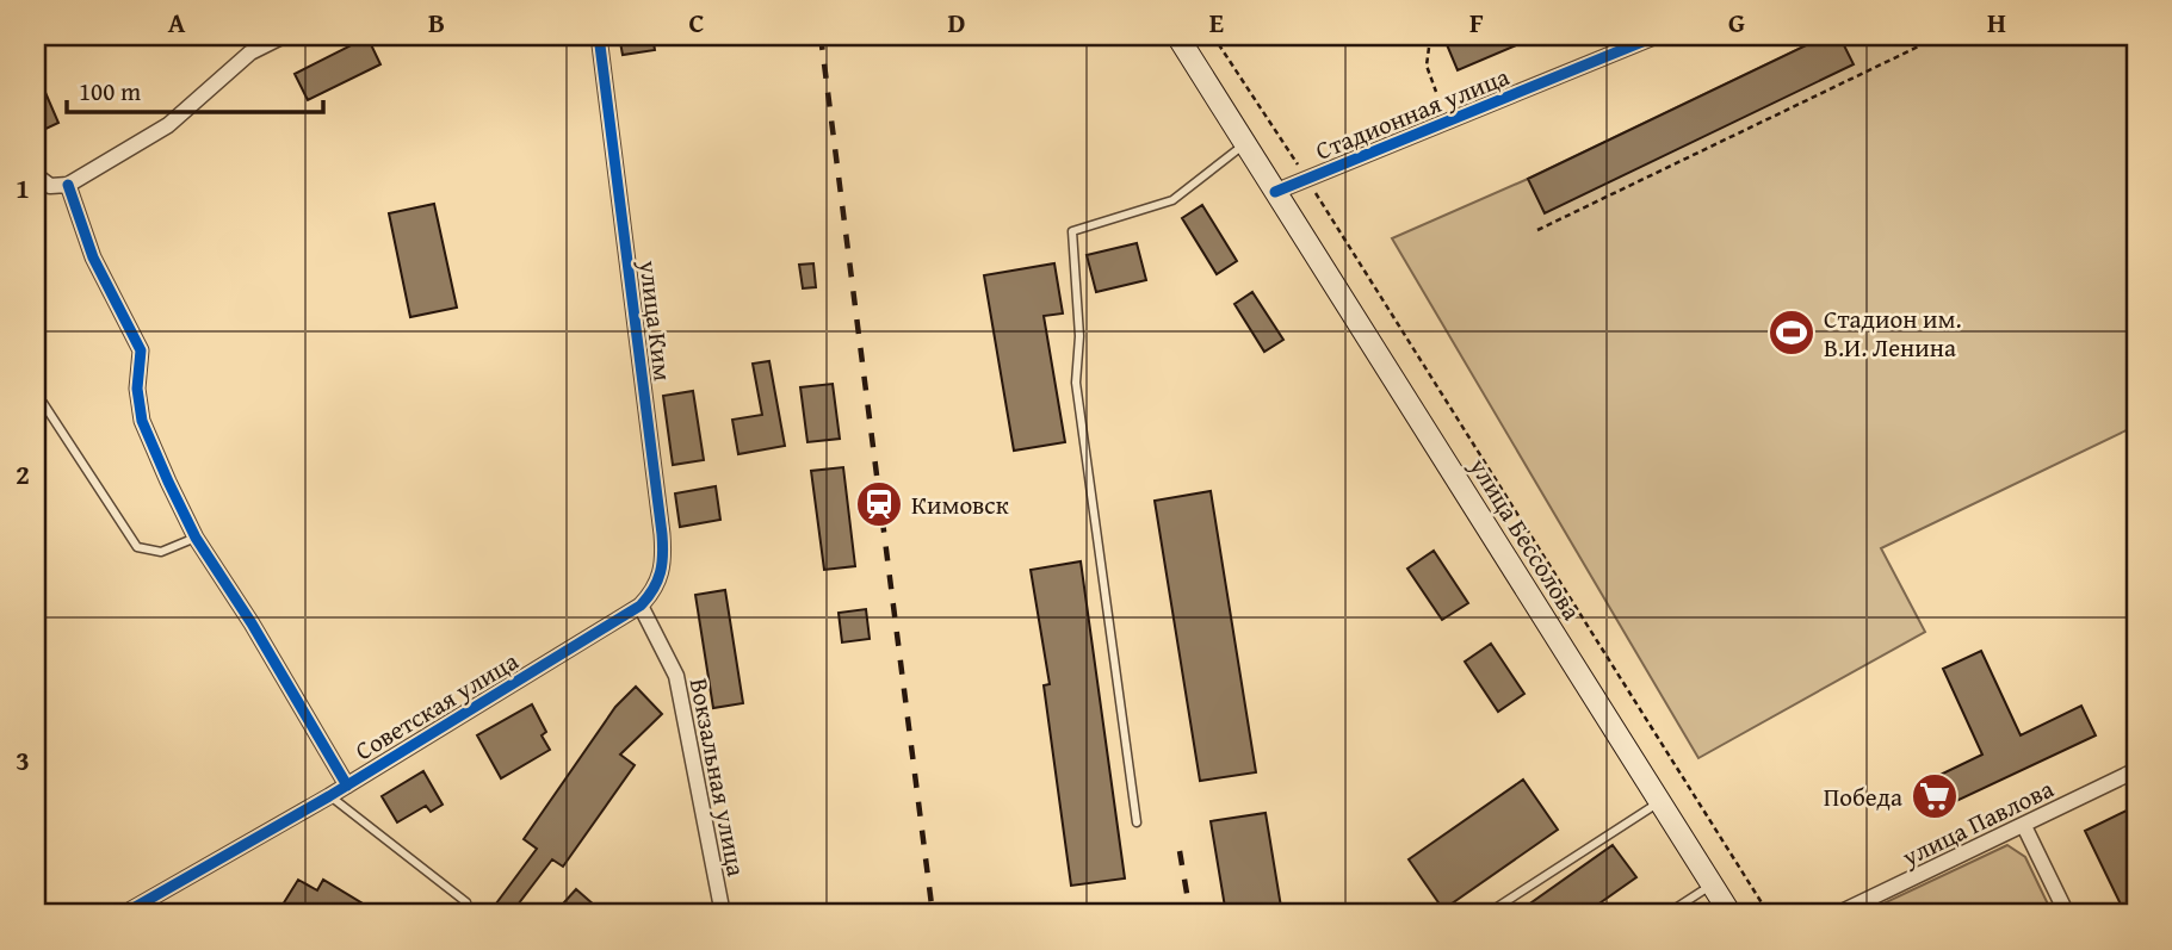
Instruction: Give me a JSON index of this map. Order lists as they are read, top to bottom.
{
  "streets": {
    "main road": ["улица Бессолова"],
    "street": [
      "Стадионная улица",
      "улица Ким",
      "Советская улица",
      "Вокзальная улица",
      "улица Павлова"
    ]
  },
  "crossings": [
    ["Стадионная улица", "улица Бессолова"],
    ["улица Ким", "Советская улица"],
    ["улица Ким", "Вокзальная улица"],
    ["Советская улица", "Вокзальная улица"]
  ],
  "places": {
    "sports": ["Стадион им. В.И. Ленина"],
    "station": ["Кимовск"],
    "supermarket": ["Победа"]
  },
  "scale_bar": "100 m",
  "grid": {
    "columns": [
      "A",
      "B",
      "C",
      "D",
      "E",
      "F",
      "G",
      "H"
    ],
    "rows": ["1", "2", "3"]
  }
}
